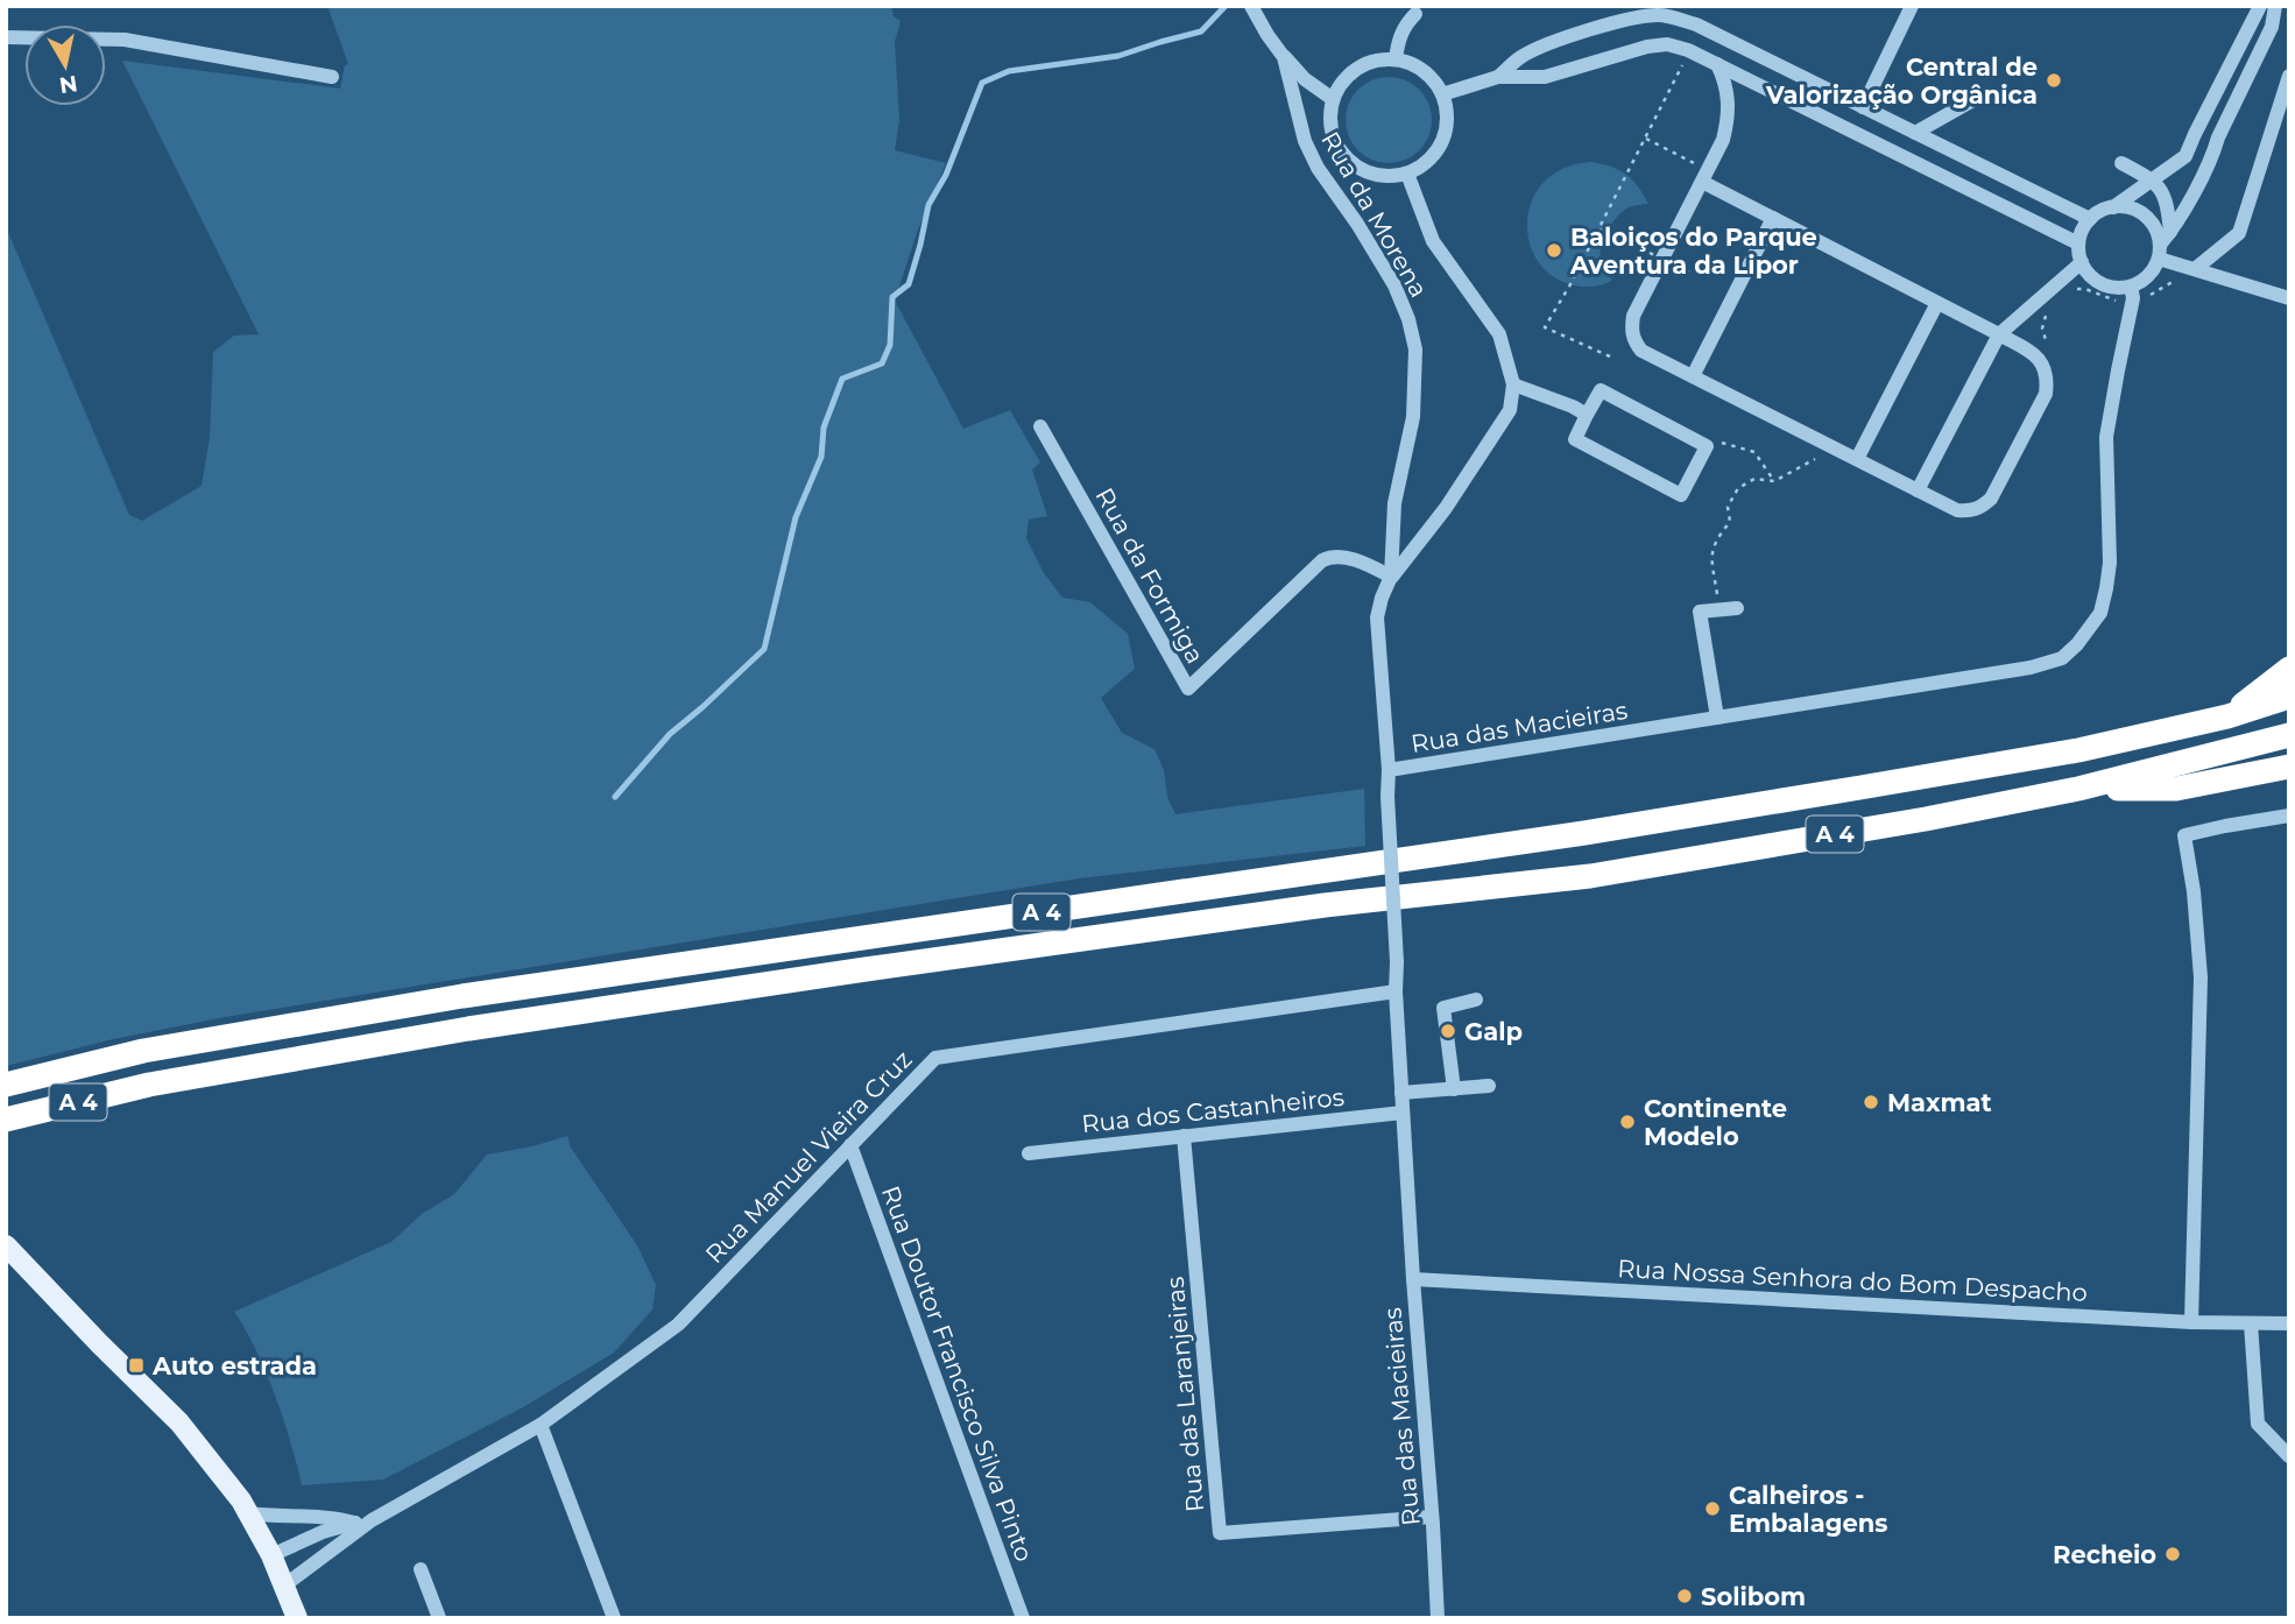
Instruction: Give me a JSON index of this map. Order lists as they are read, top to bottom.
{
  "streets": {
    "highway": ["A 4"],
    "street": [
      "Rua da Morena",
      "Rua da Formiga",
      "Rua das Macieiras",
      "Rua dos Castanheiros",
      "Rua Manuel Vieira Cruz",
      "Rua Nossa Senhora do Bom Despacho",
      "Rua Doutor Francisco Silva Pinto",
      "Rua das Laranjeiras"
    ]
  },
  "crossings": [
    ["Rua da Morena", "Rua da Formiga"],
    ["Rua das Macieiras", "Rua dos Castanheiros"],
    ["Rua das Macieiras", "Rua Manuel Vieira Cruz"],
    ["Rua das Macieiras", "Rua Nossa Senhora do Bom Despacho"],
    ["Rua das Macieiras", "Rua das Laranjeiras"],
    ["Rua dos Castanheiros", "Rua das Laranjeiras"],
    ["Rua Manuel Vieira Cruz", "Rua Doutor Francisco Silva Pinto"]
  ],
  "places": {
    "other": [
      "Central de Valorização Orgânica",
      "Baloiços do Parque Aventura da Lipor",
      "Galp",
      "Maxmat",
      "Continente Modelo",
      "Calheiros - Embalagens",
      "Recheio",
      "Solibom"
    ],
    "transit": ["Auto estrada"]
  },
  "north": "bottom"
}
